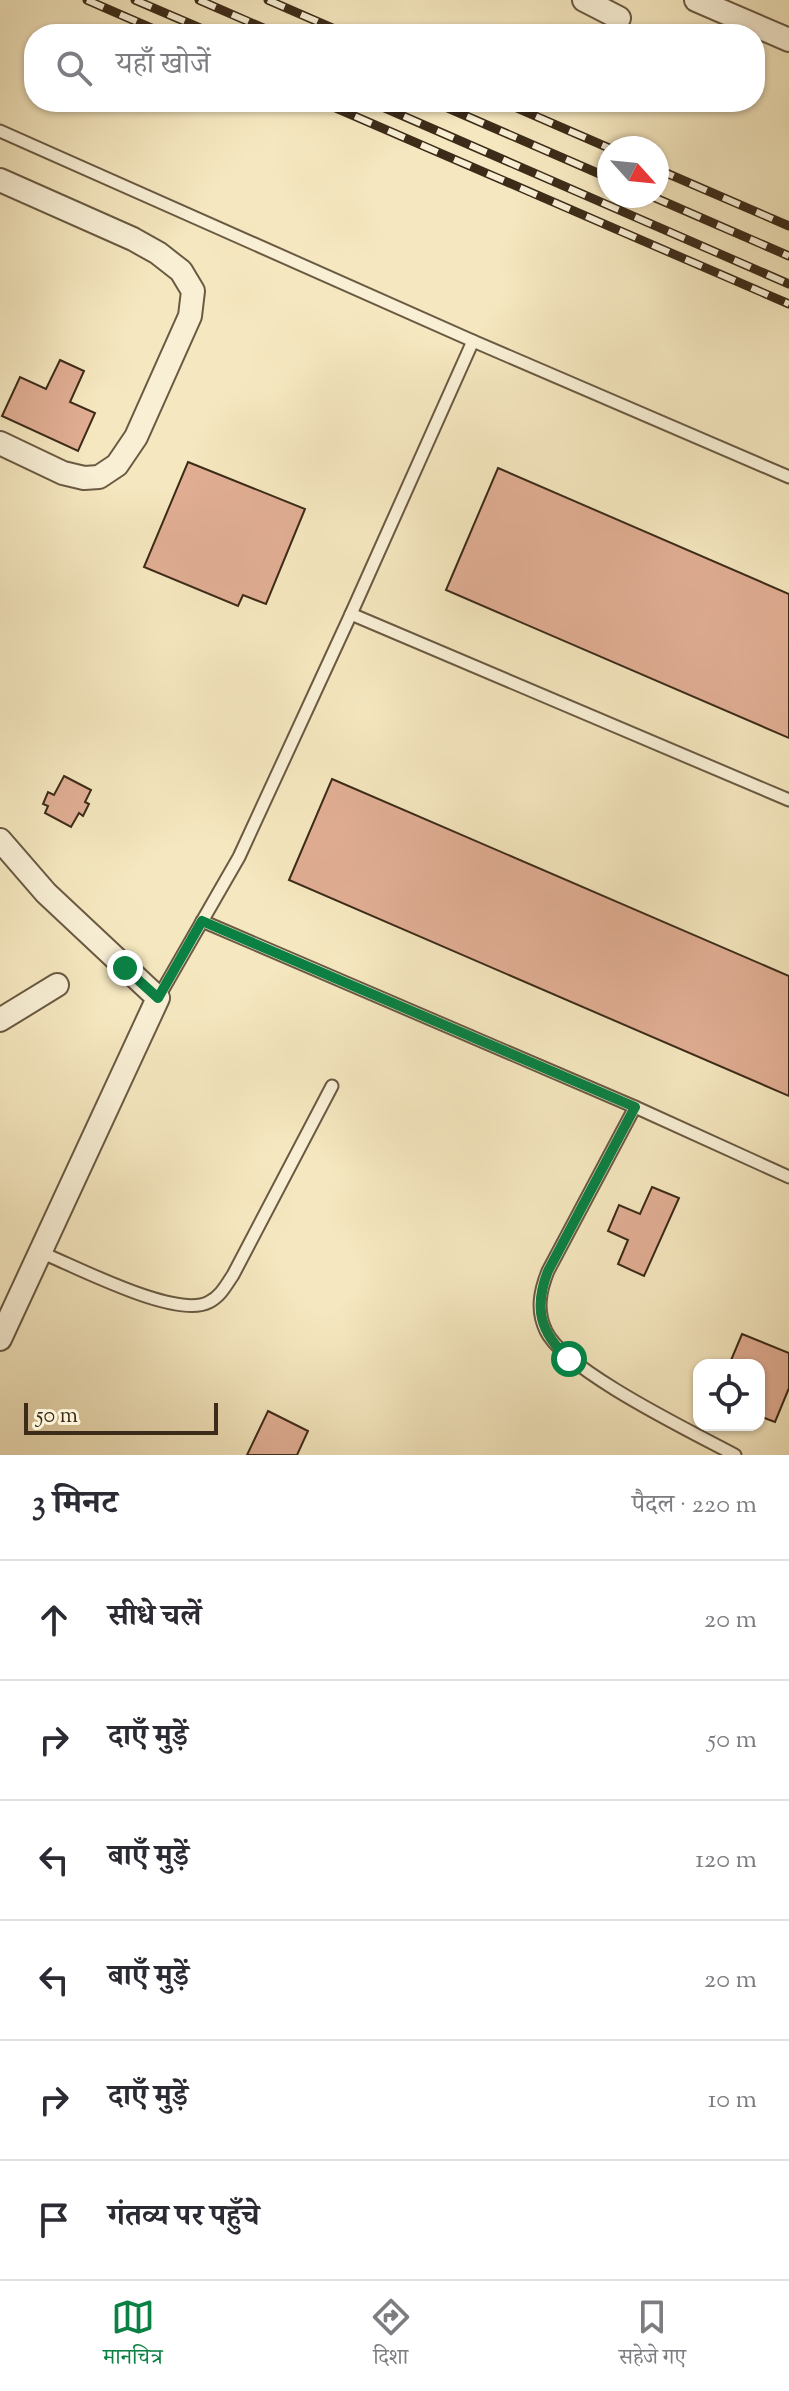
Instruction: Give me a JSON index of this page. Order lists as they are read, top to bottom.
{
  "scale_bar": "50 m",
  "north": "bottom right",
  "page": {
    "search": "यहाँ खोजें",
    "scale": "50 m",
    "heading": ["3 मिनट", "पैदल · 220 m"],
    "list": [
      ["सीधे चलें", "20 m"],
      ["दाएँ मुड़ें", "50 m"],
      ["बाएँ मुड़ें", "120 m"],
      ["बाएँ मुड़ें", "20 m"],
      ["दाएँ मुड़ें", "10 m"],
      "गंतव्य पर पहुँचे"
    ],
    "nav": ["मानचित्र", "दिशा", "सहेजे गए"]
  }
}
